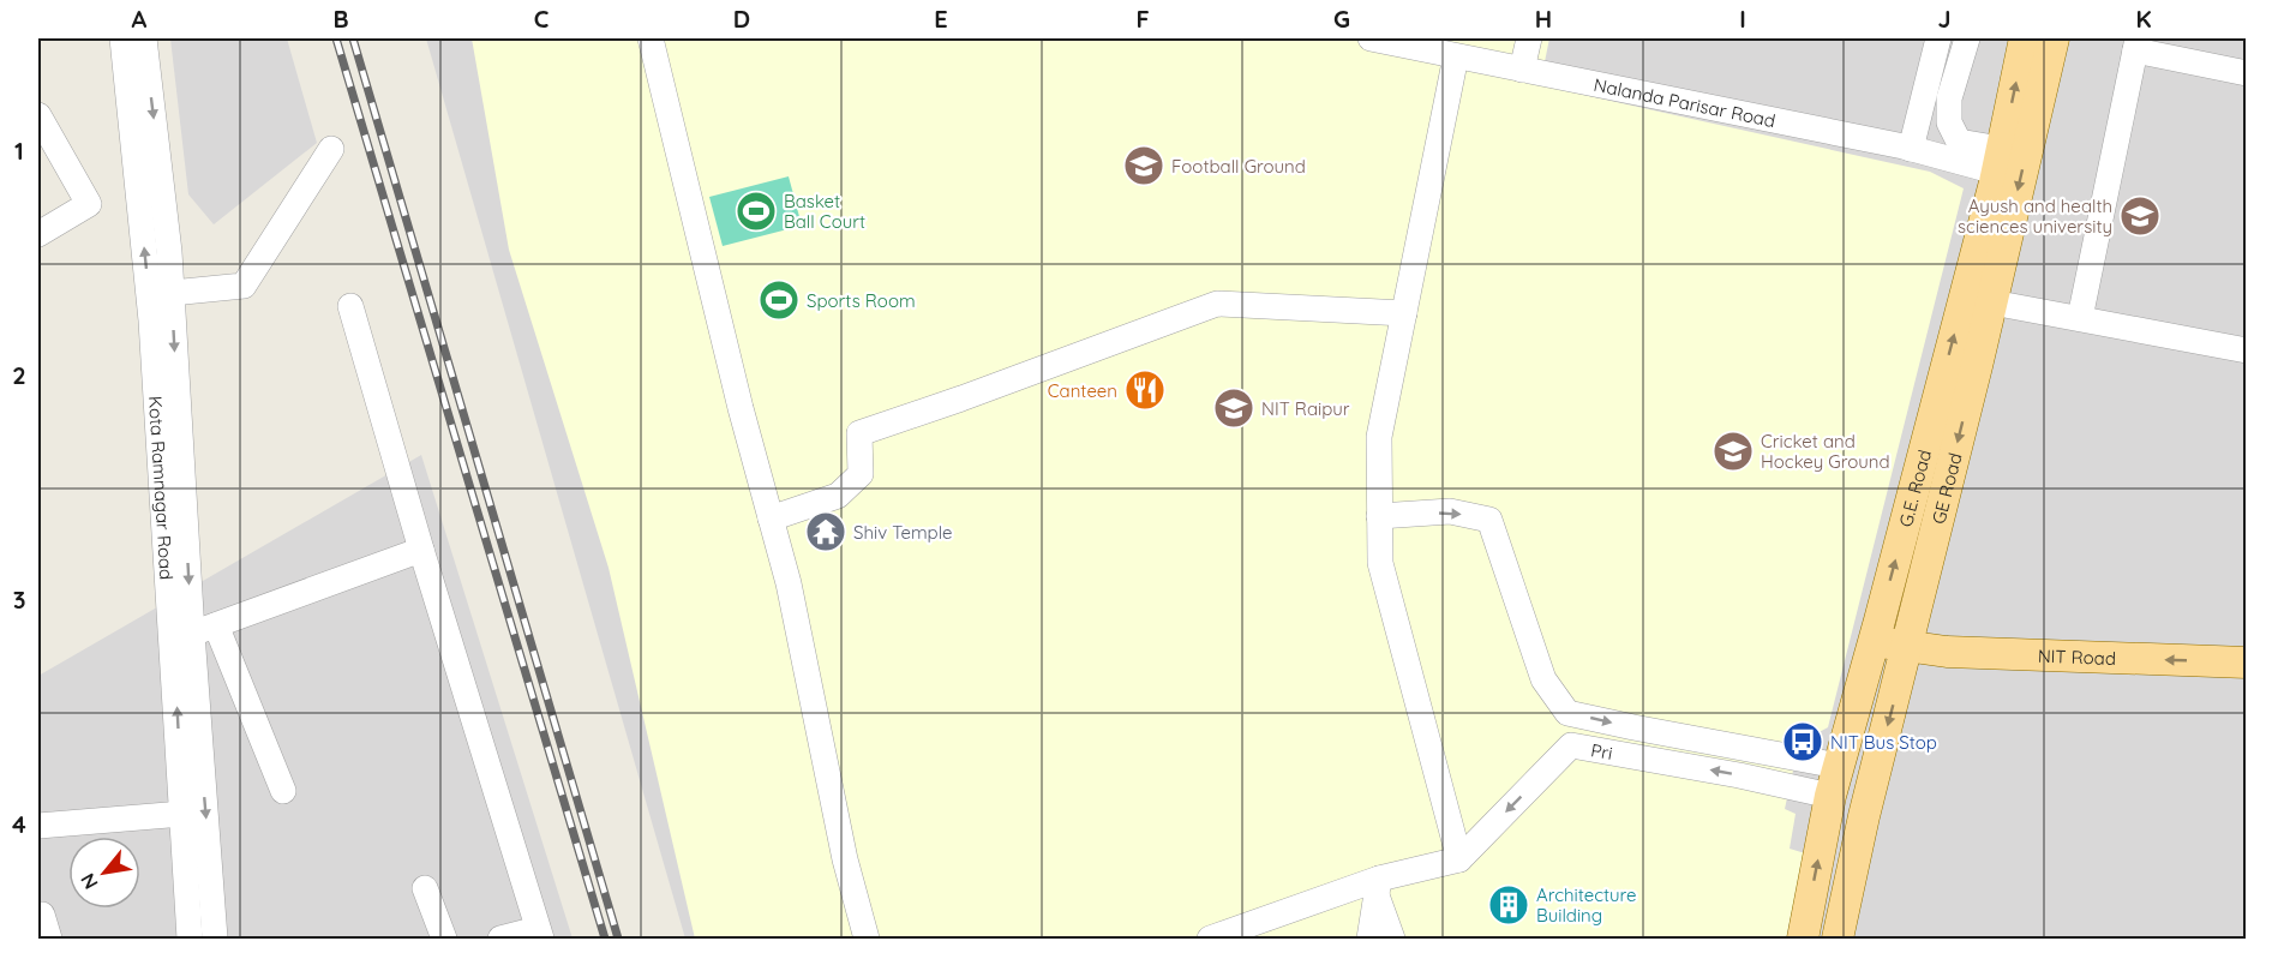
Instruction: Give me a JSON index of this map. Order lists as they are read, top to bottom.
{
  "streets": {
    "main road": ["G.E. Road", "GE Road", "NIT Road"],
    "street": ["Nalanda Parisar Road", "Kota Ramnagar Road", "Pri"]
  },
  "crossings": [
    ["Nalanda Parisar Road", "G.E. Road"],
    ["G.E. Road", "Pri"],
    ["GE Road", "NIT Road"]
  ],
  "one_way": ["G.E. Road", "GE Road"],
  "places": {
    "school or university": [
      "Football Ground",
      "Ayush and health sciences university",
      "NIT Raipur",
      "Cricket and Hockey Ground"
    ],
    "sports": ["Basket Ball Court", "Sports Room"],
    "restaurant": ["Canteen"],
    "temple": ["Shiv Temple"],
    "bus stop": ["NIT Bus Stop"],
    "building": ["Architecture Building"]
  },
  "north": "bottom left",
  "grid": {
    "columns": [
      "A",
      "B",
      "C",
      "D",
      "E",
      "F",
      "G",
      "H",
      "I",
      "J",
      "K"
    ],
    "rows": [
      "1",
      "2",
      "3",
      "4"
    ]
  }
}
